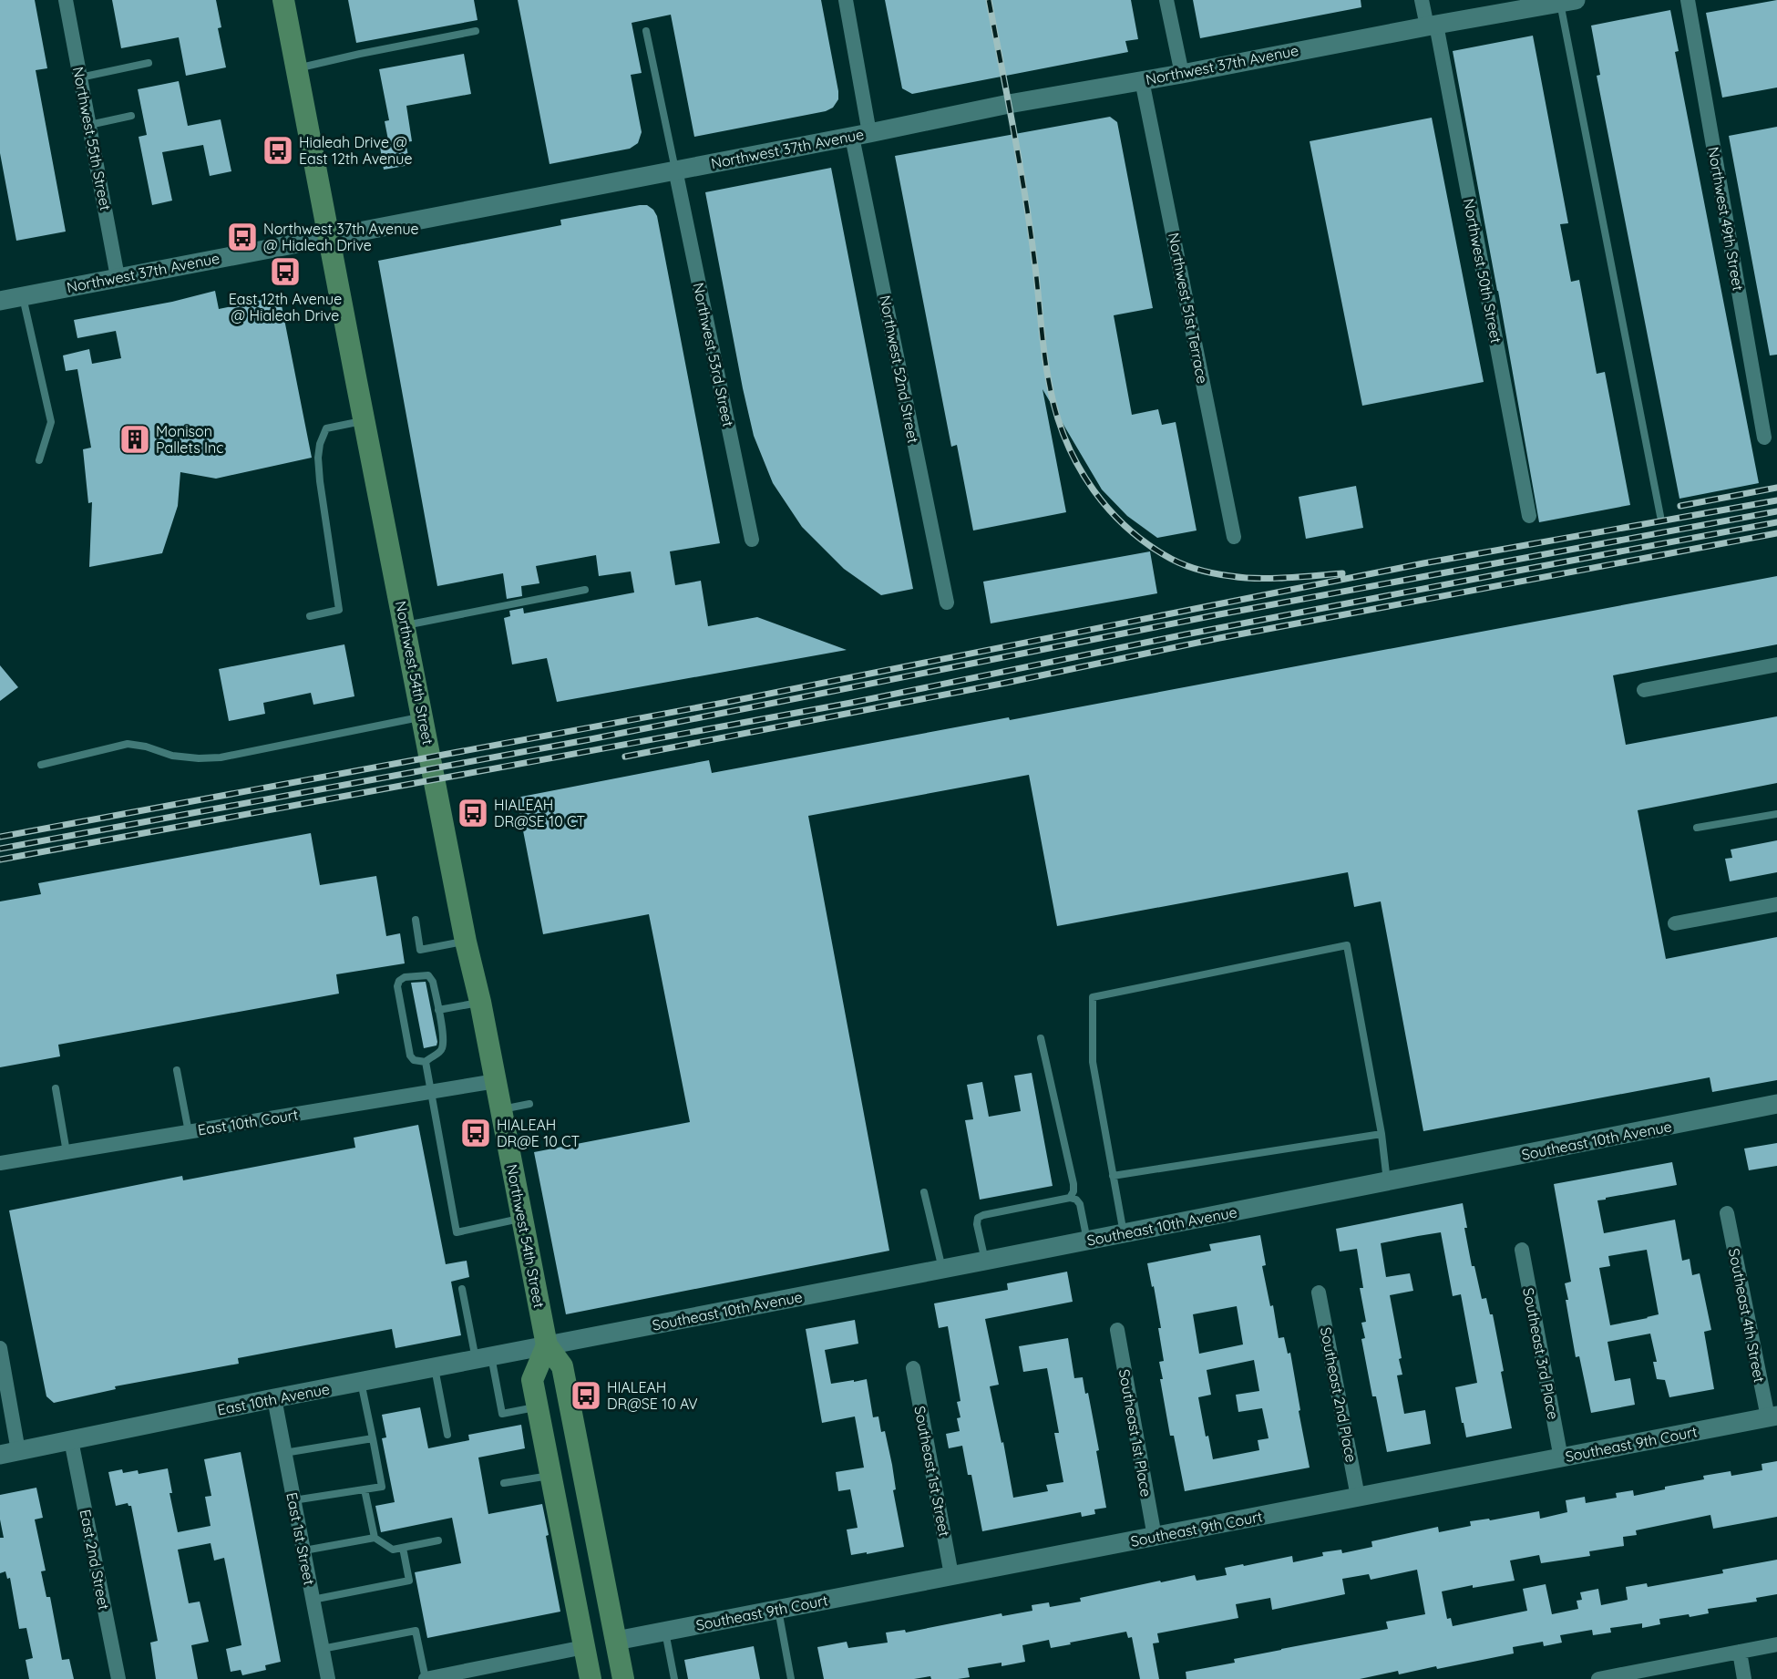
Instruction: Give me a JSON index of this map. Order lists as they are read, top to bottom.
{
  "streets": {
    "main road": ["Northwest 54th Street"],
    "street": [
      "Northwest 37th Avenue",
      "Northwest 55th Street",
      "Northwest 49th Street",
      "Northwest 50th Street",
      "Northwest 51st Terrace",
      "Northwest 53rd Street",
      "Northwest 52nd Street",
      "East 10th Court",
      "Southeast 10th Avenue",
      "Southeast 4th Street",
      "Southeast 3rd Place",
      "Southeast 2nd Place",
      "East 10th Avenue",
      "Southeast 1st Place",
      "Southeast 9th Court",
      "Southeast 1st Street",
      "East 1st Street",
      "East 2nd Street"
    ]
  },
  "crossings": [
    ["Northwest 37th Avenue", "Northwest 55th Street"],
    ["Northwest 37th Avenue", "Northwest 50th Street"],
    ["Northwest 37th Avenue", "Northwest 51st Terrace"],
    ["Northwest 37th Avenue", "Northwest 53rd Street"],
    ["Northwest 37th Avenue", "Northwest 52nd Street"],
    ["Northwest 37th Avenue", "Northwest 54th Street"],
    ["Northwest 54th Street", "East 10th Court"],
    ["Northwest 54th Street", "Southeast 10th Avenue"],
    ["Northwest 54th Street", "East 10th Avenue"],
    ["Northwest 54th Street", "Southeast 9th Court"],
    ["Southeast 10th Avenue", "East 10th Avenue"],
    ["Southeast 4th Street", "Southeast 9th Court"],
    ["Southeast 3rd Place", "Southeast 9th Court"],
    ["Southeast 2nd Place", "Southeast 9th Court"],
    ["East 10th Avenue", "East 1st Street"],
    ["East 10th Avenue", "East 2nd Street"],
    ["Southeast 1st Place", "Southeast 9th Court"],
    ["Southeast 9th Court", "Southeast 1st Street"]
  ],
  "places": {
    "bus stop": [
      "Hialeah Drive @ East 12th Avenue",
      "Northwest 37th Avenue @ Hialeah Drive",
      "East 12th Avenue @ Hialeah Drive",
      "HIALEAH DR@SE 10 CT",
      "HIALEAH DR@E 10 CT",
      "HIALEAH DR@SE 10 AV"
    ],
    "building": ["Monison Pallets Inc"]
  }
}
